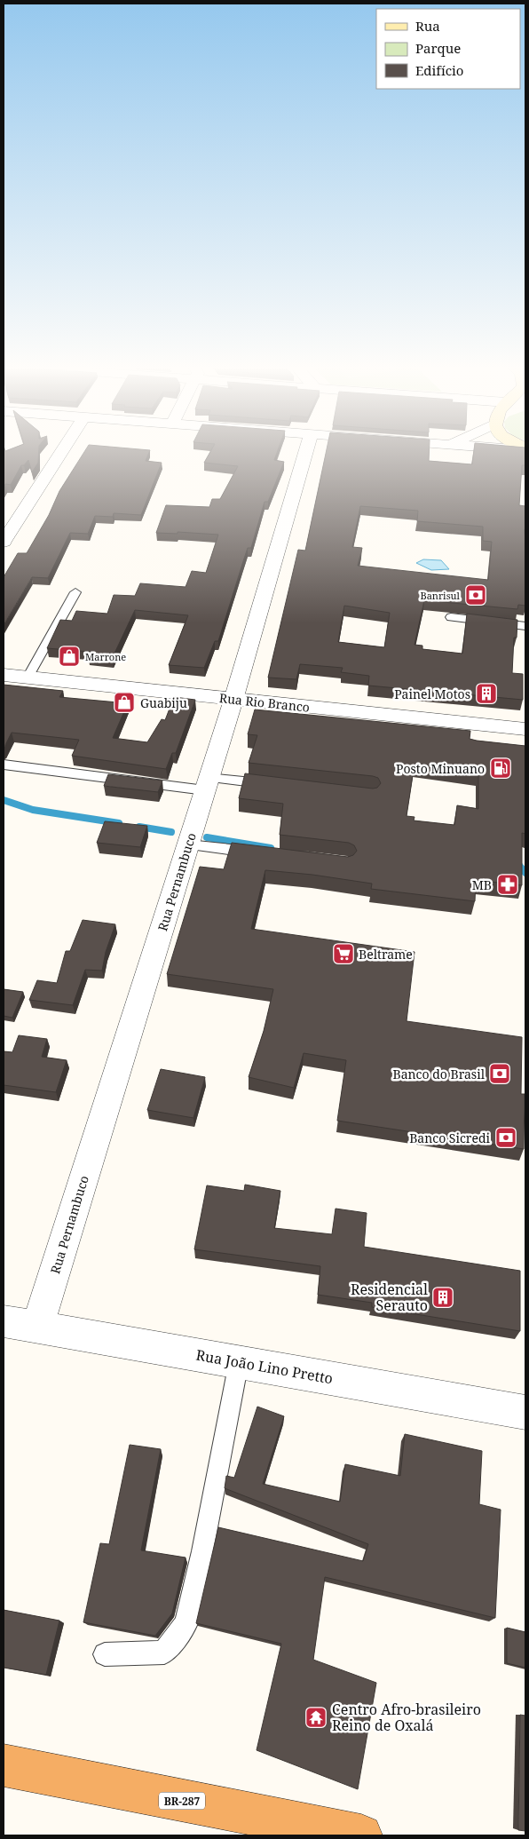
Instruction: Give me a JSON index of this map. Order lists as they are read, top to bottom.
{
  "streets": {
    "highway": ["BR-287"],
    "street": ["Rua Rio Branco", "Rua Pernambuco", "Rua João Lino Pretto"]
  },
  "crossings": [
    ["Rua Rio Branco", "Rua Pernambuco"],
    ["Rua Pernambuco", "Rua João Lino Pretto"]
  ],
  "places": {
    "bank": ["Banrisul", "Banco do Brasil", "Banco Sicredi"],
    "shop": ["Marrone", "Guabiju"],
    "building": ["Painel Motos", "Residencial Serauto"],
    "fuel station": ["Posto Minuano"],
    "pharmacy": ["MB"],
    "supermarket": ["Beltrame"],
    "temple": ["Centro Afro-brasileiro Reino de Oxalá"]
  },
  "legend": ["Rua", "Parque", "Edifício"]
}
